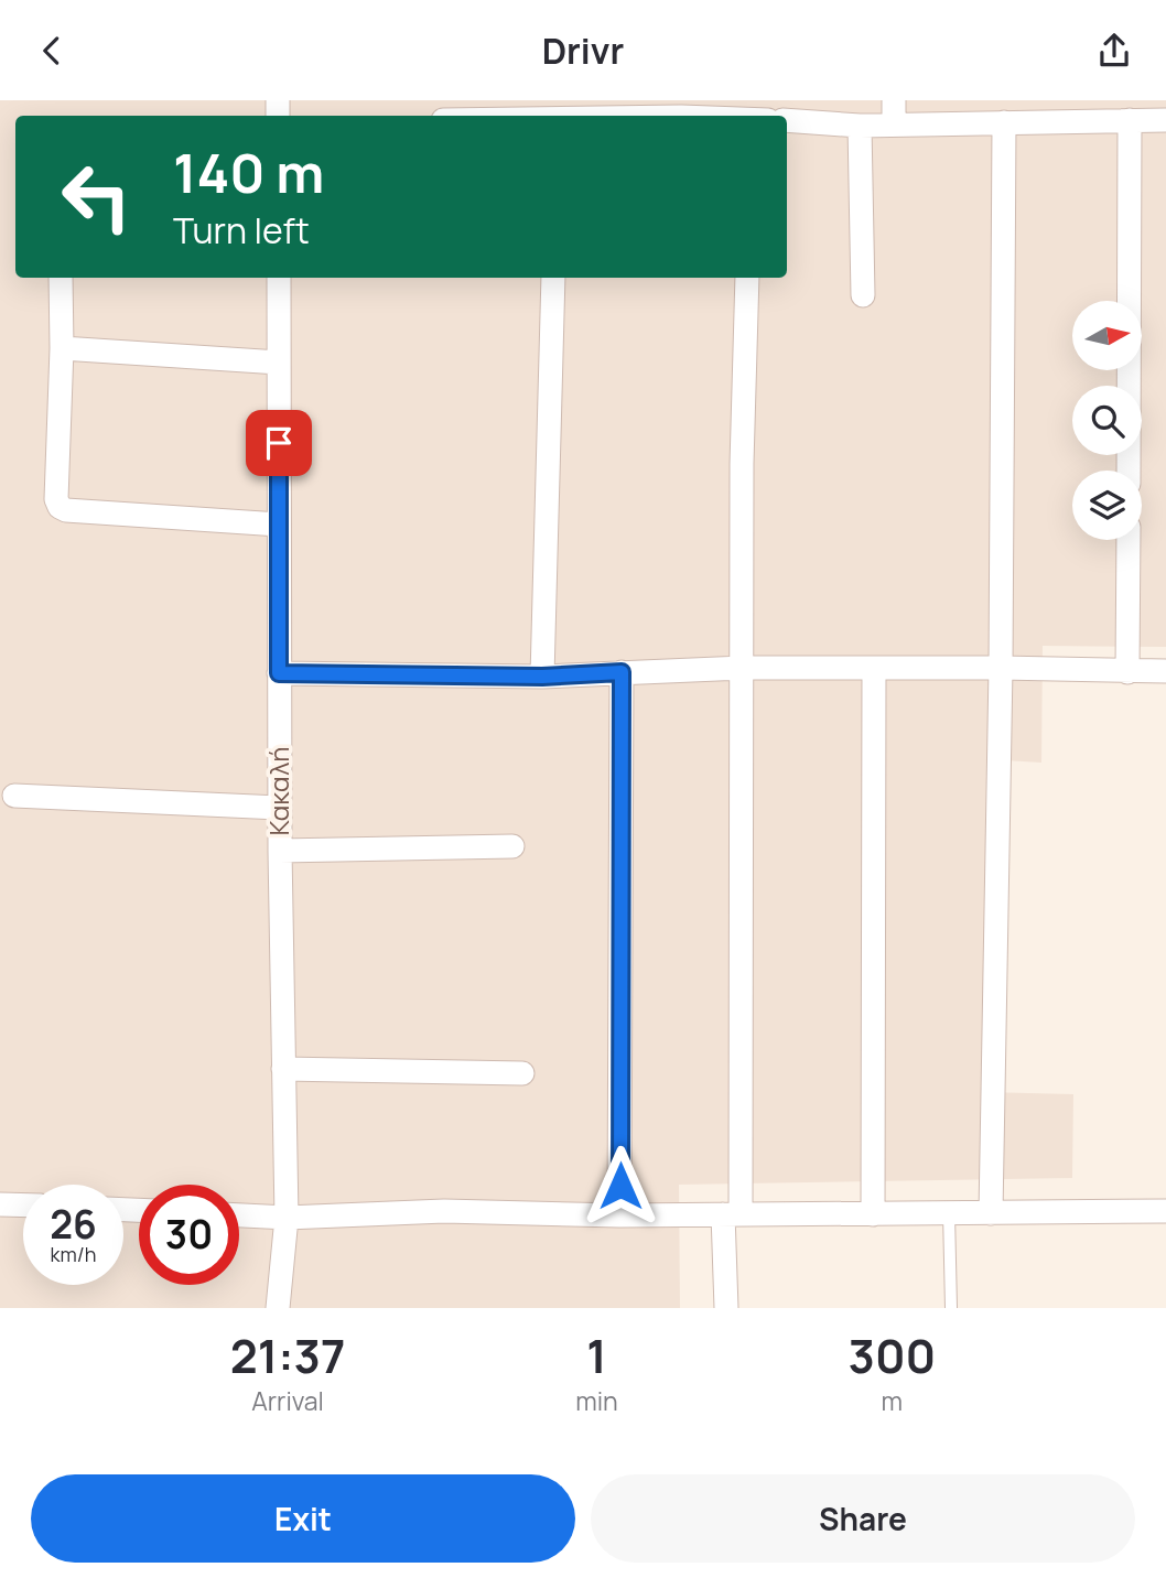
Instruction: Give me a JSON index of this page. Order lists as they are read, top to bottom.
{
  "streets": {
    "street": ["Κακαλή"]
  },
  "north": "right",
  "page": {
    "header": "Drivr",
    "turn": ["140 m", "Turn left"],
    "speed": "26 km/h",
    "limit": "30",
    "eta": [
      "21:37",
      "Arrival",
      "1",
      "min",
      "300",
      "m"
    ],
    "buttons": ["Exit", "Share"]
  }
}
